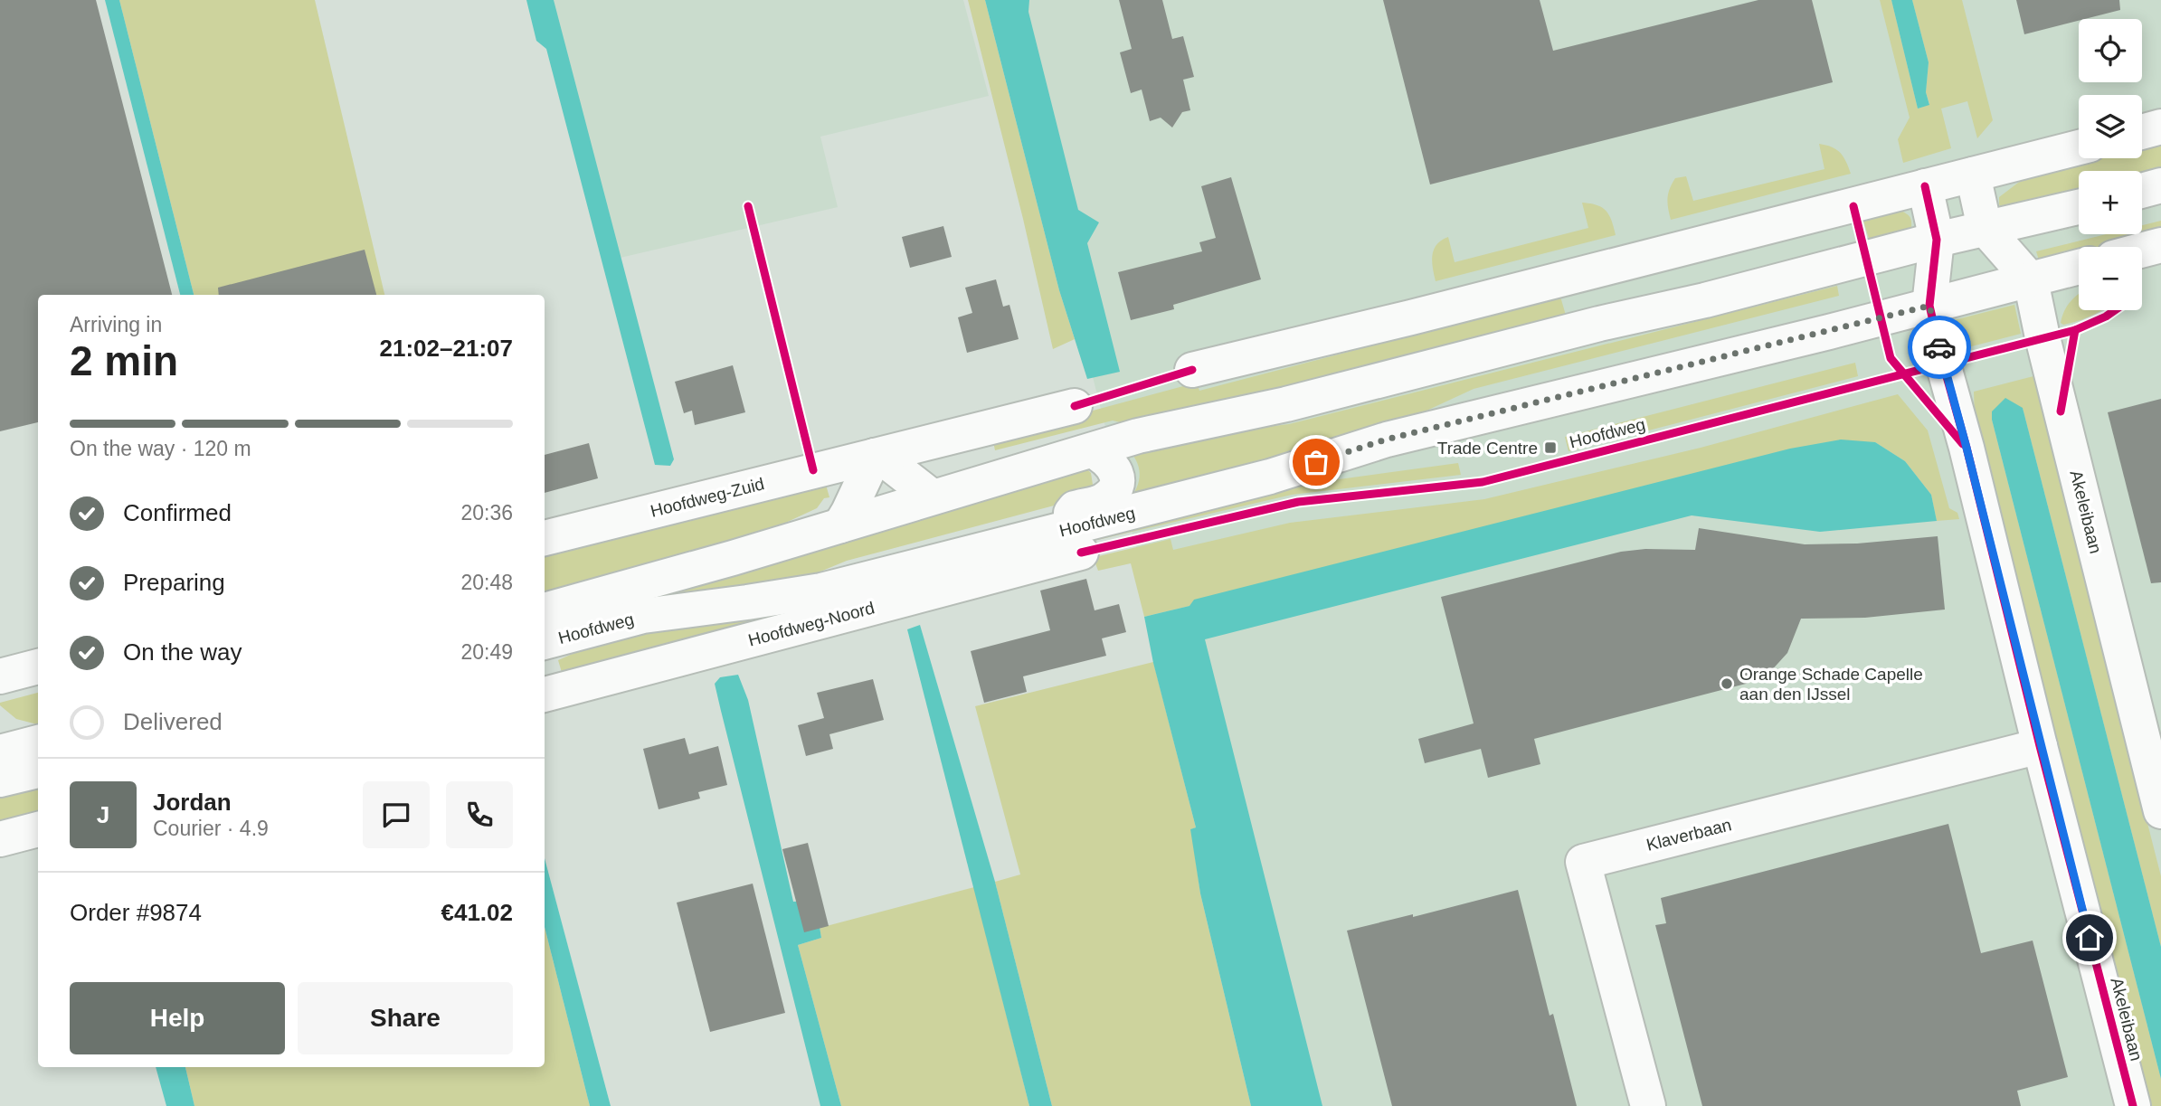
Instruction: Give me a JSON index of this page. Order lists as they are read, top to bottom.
{
  "streets": {
    "street": [
      "Hoofdweg",
      "Hoofdweg-Zuid",
      "Akeleibaan",
      "Hoofdweg-Noord",
      "Klaverbaan"
    ]
  },
  "crossings": [
    ["Hoofdweg", "Akeleibaan"],
    ["Hoofdweg", "Hoofdweg-Noord"],
    ["Akeleibaan", "Klaverbaan"]
  ],
  "places": {
    "transit": ["Trade Centre"],
    "other": ["Orange Schade Capelle aan den IJssel"]
  },
  "page": {
    "map_buttons": ["+", "−"],
    "heading": ["2 min", "Arriving in", "21:02–21:07"],
    "panel": [
      "Jordan",
      "Courier · 4.9",
      "Order #9874",
      "€41.02"
    ],
    "bar": "On the way · 120 m",
    "list": [
      ["Confirmed", "20:36"],
      ["Preparing", "20:48"],
      ["On the way", "20:49"],
      "Delivered"
    ],
    "round": "J",
    "buttons": ["Help", "Share"]
  }
}
